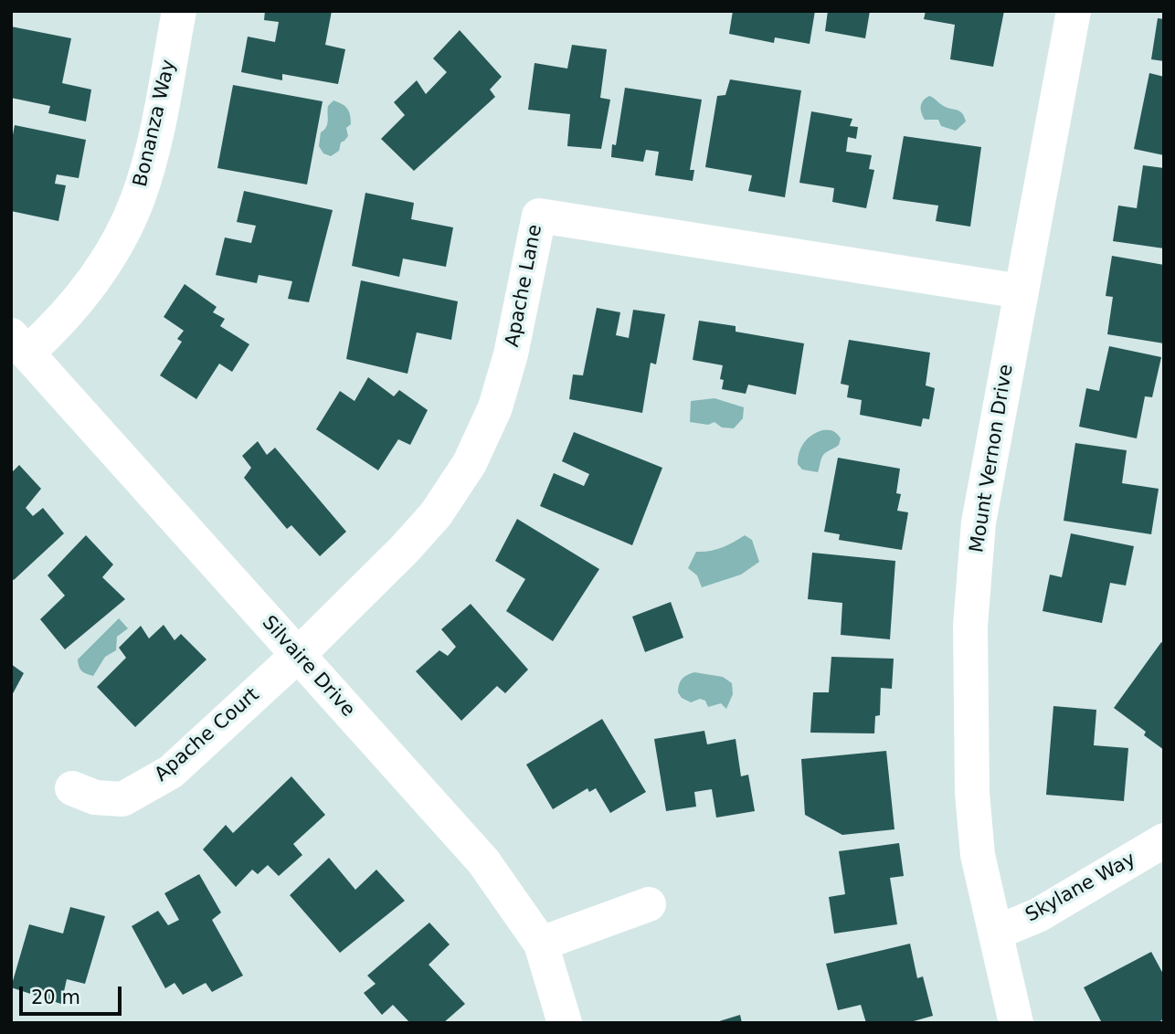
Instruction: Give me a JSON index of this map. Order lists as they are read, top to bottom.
{
  "streets": {
    "street": [
      "Bonanza Way",
      "Apache Lane",
      "Mount Vernon Drive",
      "Silvaire Drive",
      "Apache Court",
      "Skylane Way"
    ]
  },
  "crossings": [
    ["Bonanza Way", "Silvaire Drive"],
    ["Apache Lane", "Mount Vernon Drive"],
    ["Apache Lane", "Silvaire Drive"],
    ["Apache Lane", "Apache Court"],
    ["Mount Vernon Drive", "Skylane Way"],
    ["Silvaire Drive", "Apache Court"]
  ],
  "scale_bar": "20 m"
}
